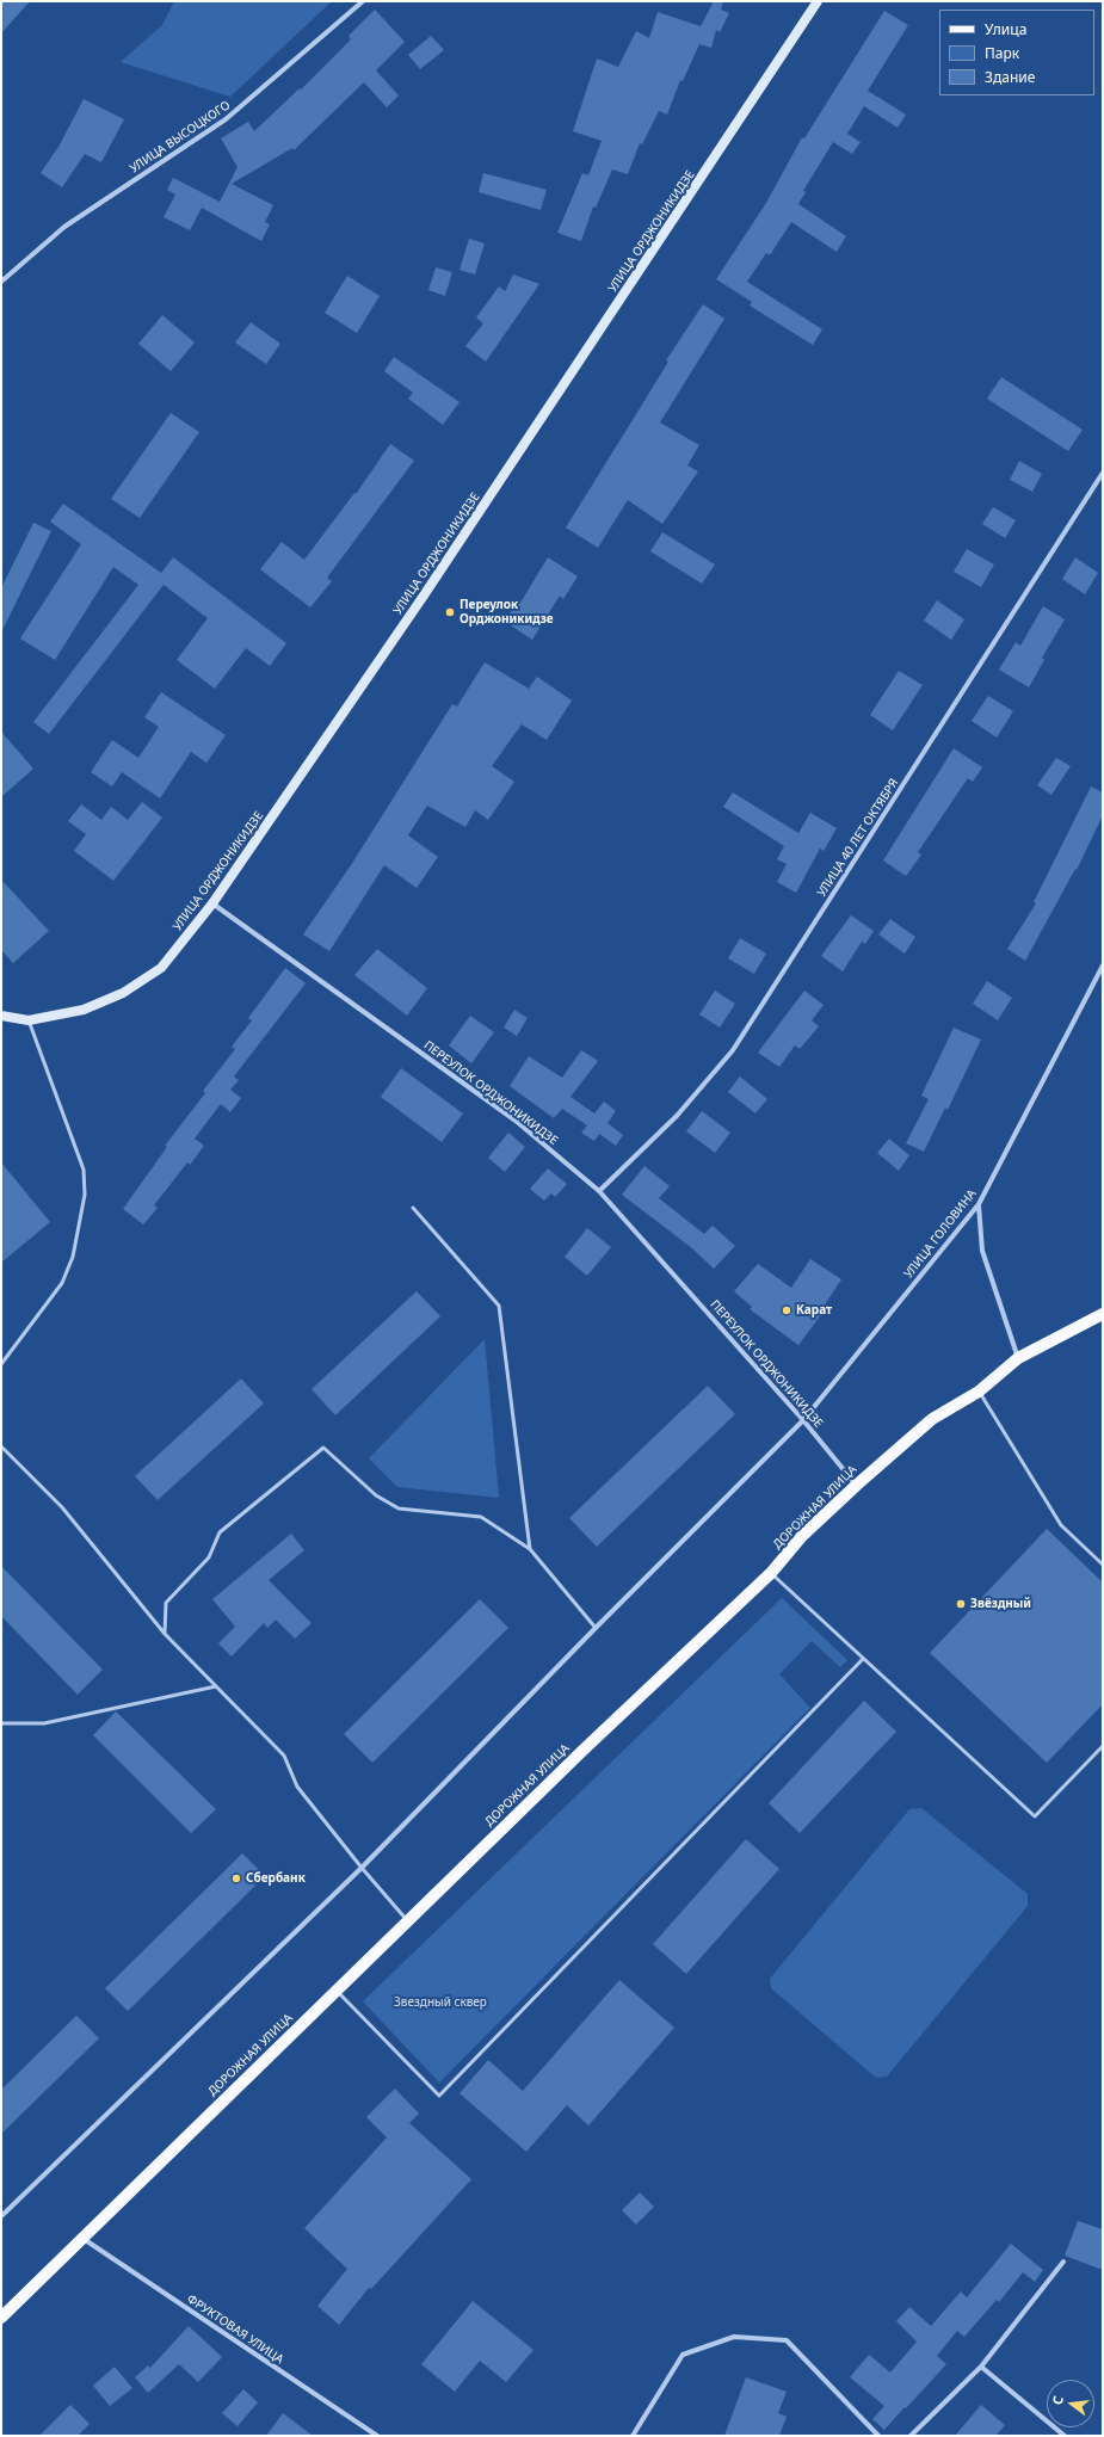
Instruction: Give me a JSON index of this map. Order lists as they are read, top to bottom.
{
  "streets": {
    "main road": ["УЛИЦА ОРДЖОНИКИДЗЕ", "ДОРОЖНАЯ УЛИЦА"],
    "street": [
      "УЛИЦА ВЫСОЦКОГО",
      "УЛИЦА 40 ЛЕТ ОКТЯБРЯ",
      "ПЕРЕУЛОК ОРДЖОНИКИДЗЕ",
      "УЛИЦА ГОЛОВИНА",
      "ФРУКТОВАЯ УЛИЦА"
    ]
  },
  "crossings": [
    ["УЛИЦА ОРДЖОНИКИДЗЕ", "ПЕРЕУЛОК ОРДЖОНИКИДЗЕ"],
    ["УЛИЦА 40 ЛЕТ ОКТЯБРЯ", "ПЕРЕУЛОК ОРДЖОНИКИДЗЕ"],
    ["ПЕРЕУЛОК ОРДЖОНИКИДЗЕ", "УЛИЦА ГОЛОВИНА"],
    ["ПЕРЕУЛОК ОРДЖОНИКИДЗЕ", "ДОРОЖНАЯ УЛИЦА"],
    ["ДОРОЖНАЯ УЛИЦА", "ФРУКТОВАЯ УЛИЦА"]
  ],
  "parks": ["Звездный сквер"],
  "places": [
    "Переулок Орджоникидзе",
    "Карат",
    "Звёздный",
    "Сбербанк"
  ],
  "legend": ["Улица", "Парк", "Здание"],
  "north": "left"
}
